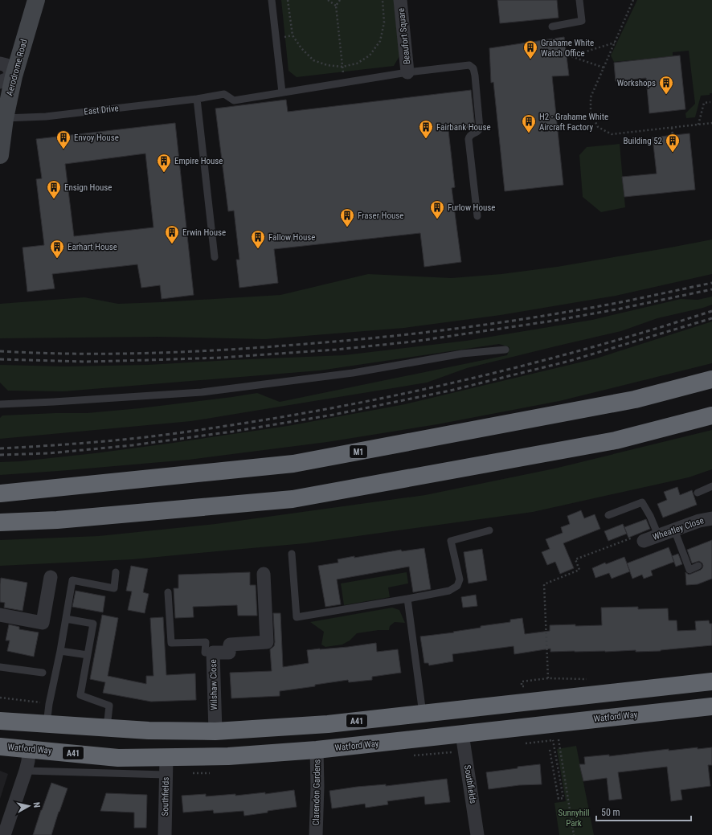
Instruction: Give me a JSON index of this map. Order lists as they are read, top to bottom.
{
  "streets": {
    "highway": ["M1", "Watford Way", "A41"],
    "street": [
      "Beaufort Square",
      "Aerodrome Road",
      "Wheatley Close",
      "Wilshaw Close",
      "Southfields",
      "Clarendon Gardens"
    ],
    "lane": ["East Drive"]
  },
  "crossings": [
    ["Beaufort Square", "East Drive"],
    ["Aerodrome Road", "East Drive"],
    ["Wilshaw Close", "A41"],
    ["Watford Way", "Southfields"],
    ["Watford Way", "Clarendon Gardens"]
  ],
  "parks": ["Sunnyhill Park"],
  "places": {
    "building": [
      "Grahame White Watch Office",
      "Workshops",
      "H2 - Grahame White Aircraft Factory",
      "Fairbank House",
      "Envoy House",
      "Building 52",
      "Empire House",
      "Ensign House",
      "Furlow House",
      "Fraser House",
      "Erwin House",
      "Fallow House",
      "Earhart House"
    ]
  },
  "scale_bar": "50 m",
  "north": "right"
}
